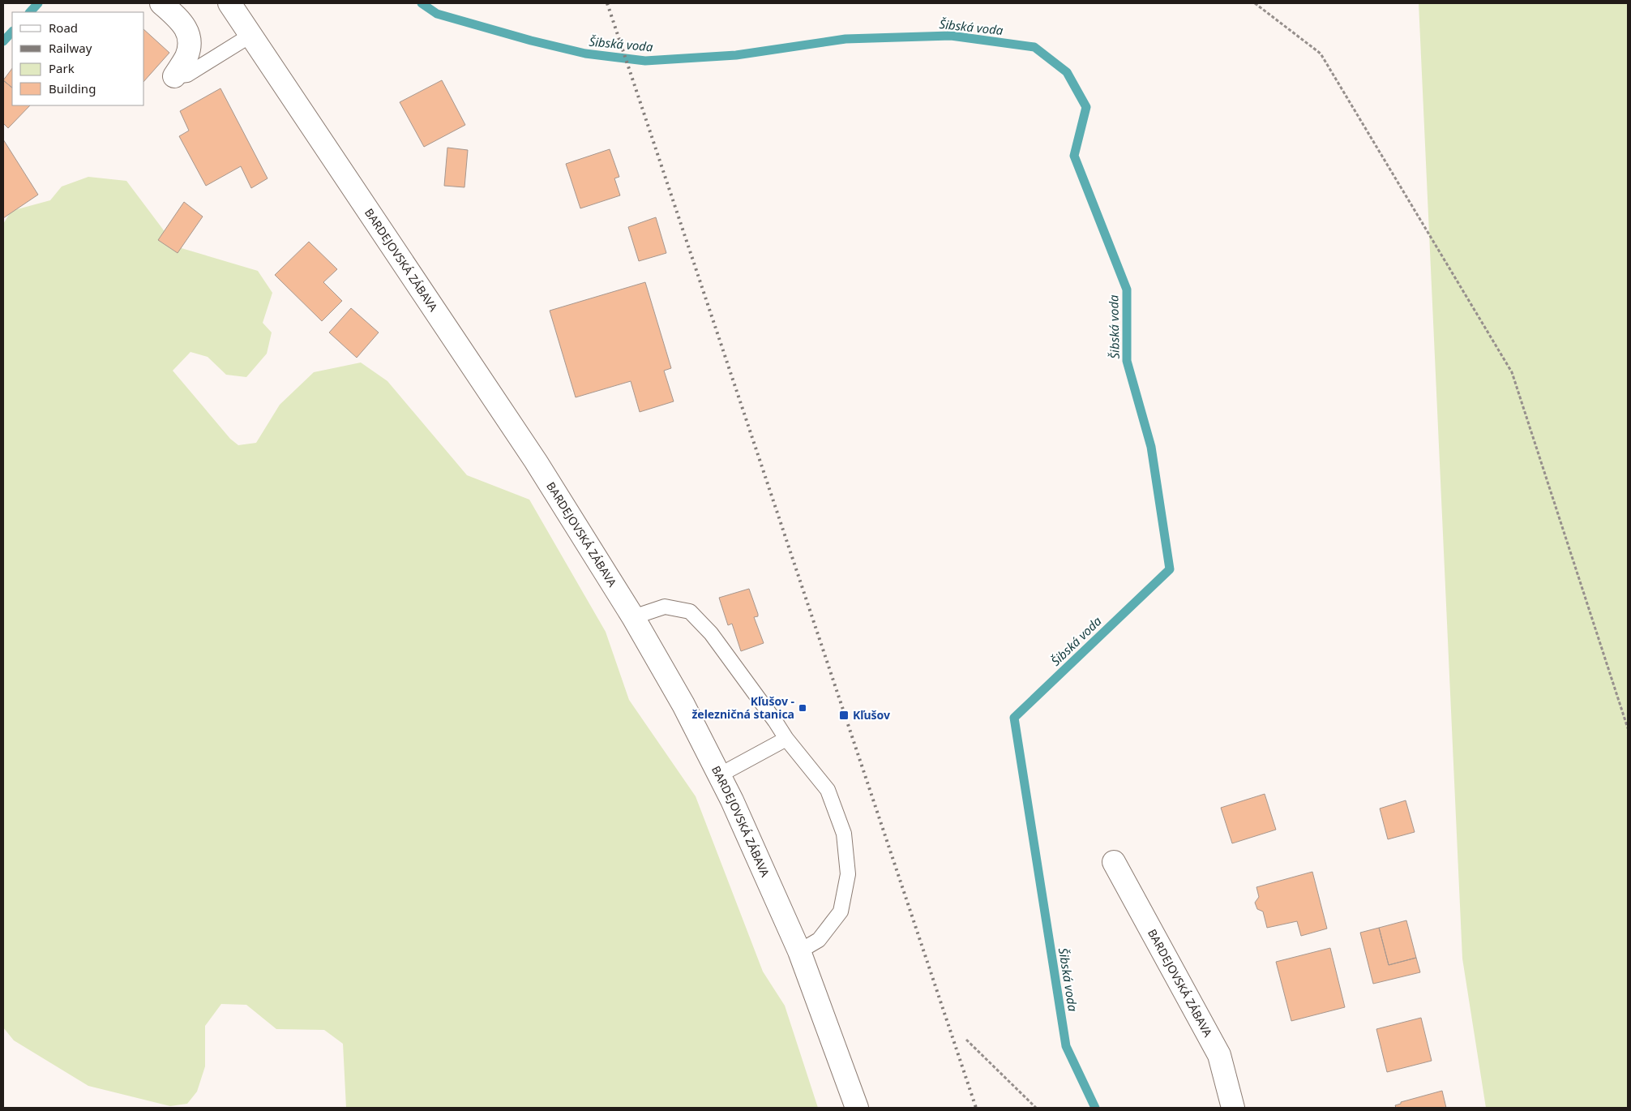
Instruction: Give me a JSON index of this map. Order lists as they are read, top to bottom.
{
  "streets": {
    "main road": ["BARDEJOVSKÁ ZÁBAVA"]
  },
  "water": ["Šibská voda"],
  "places": {
    "transit": ["Kľušov - železničná stanica", "Kľušov"]
  },
  "legend": [
    "Road",
    "Railway",
    "Park",
    "Building"
  ]
}
